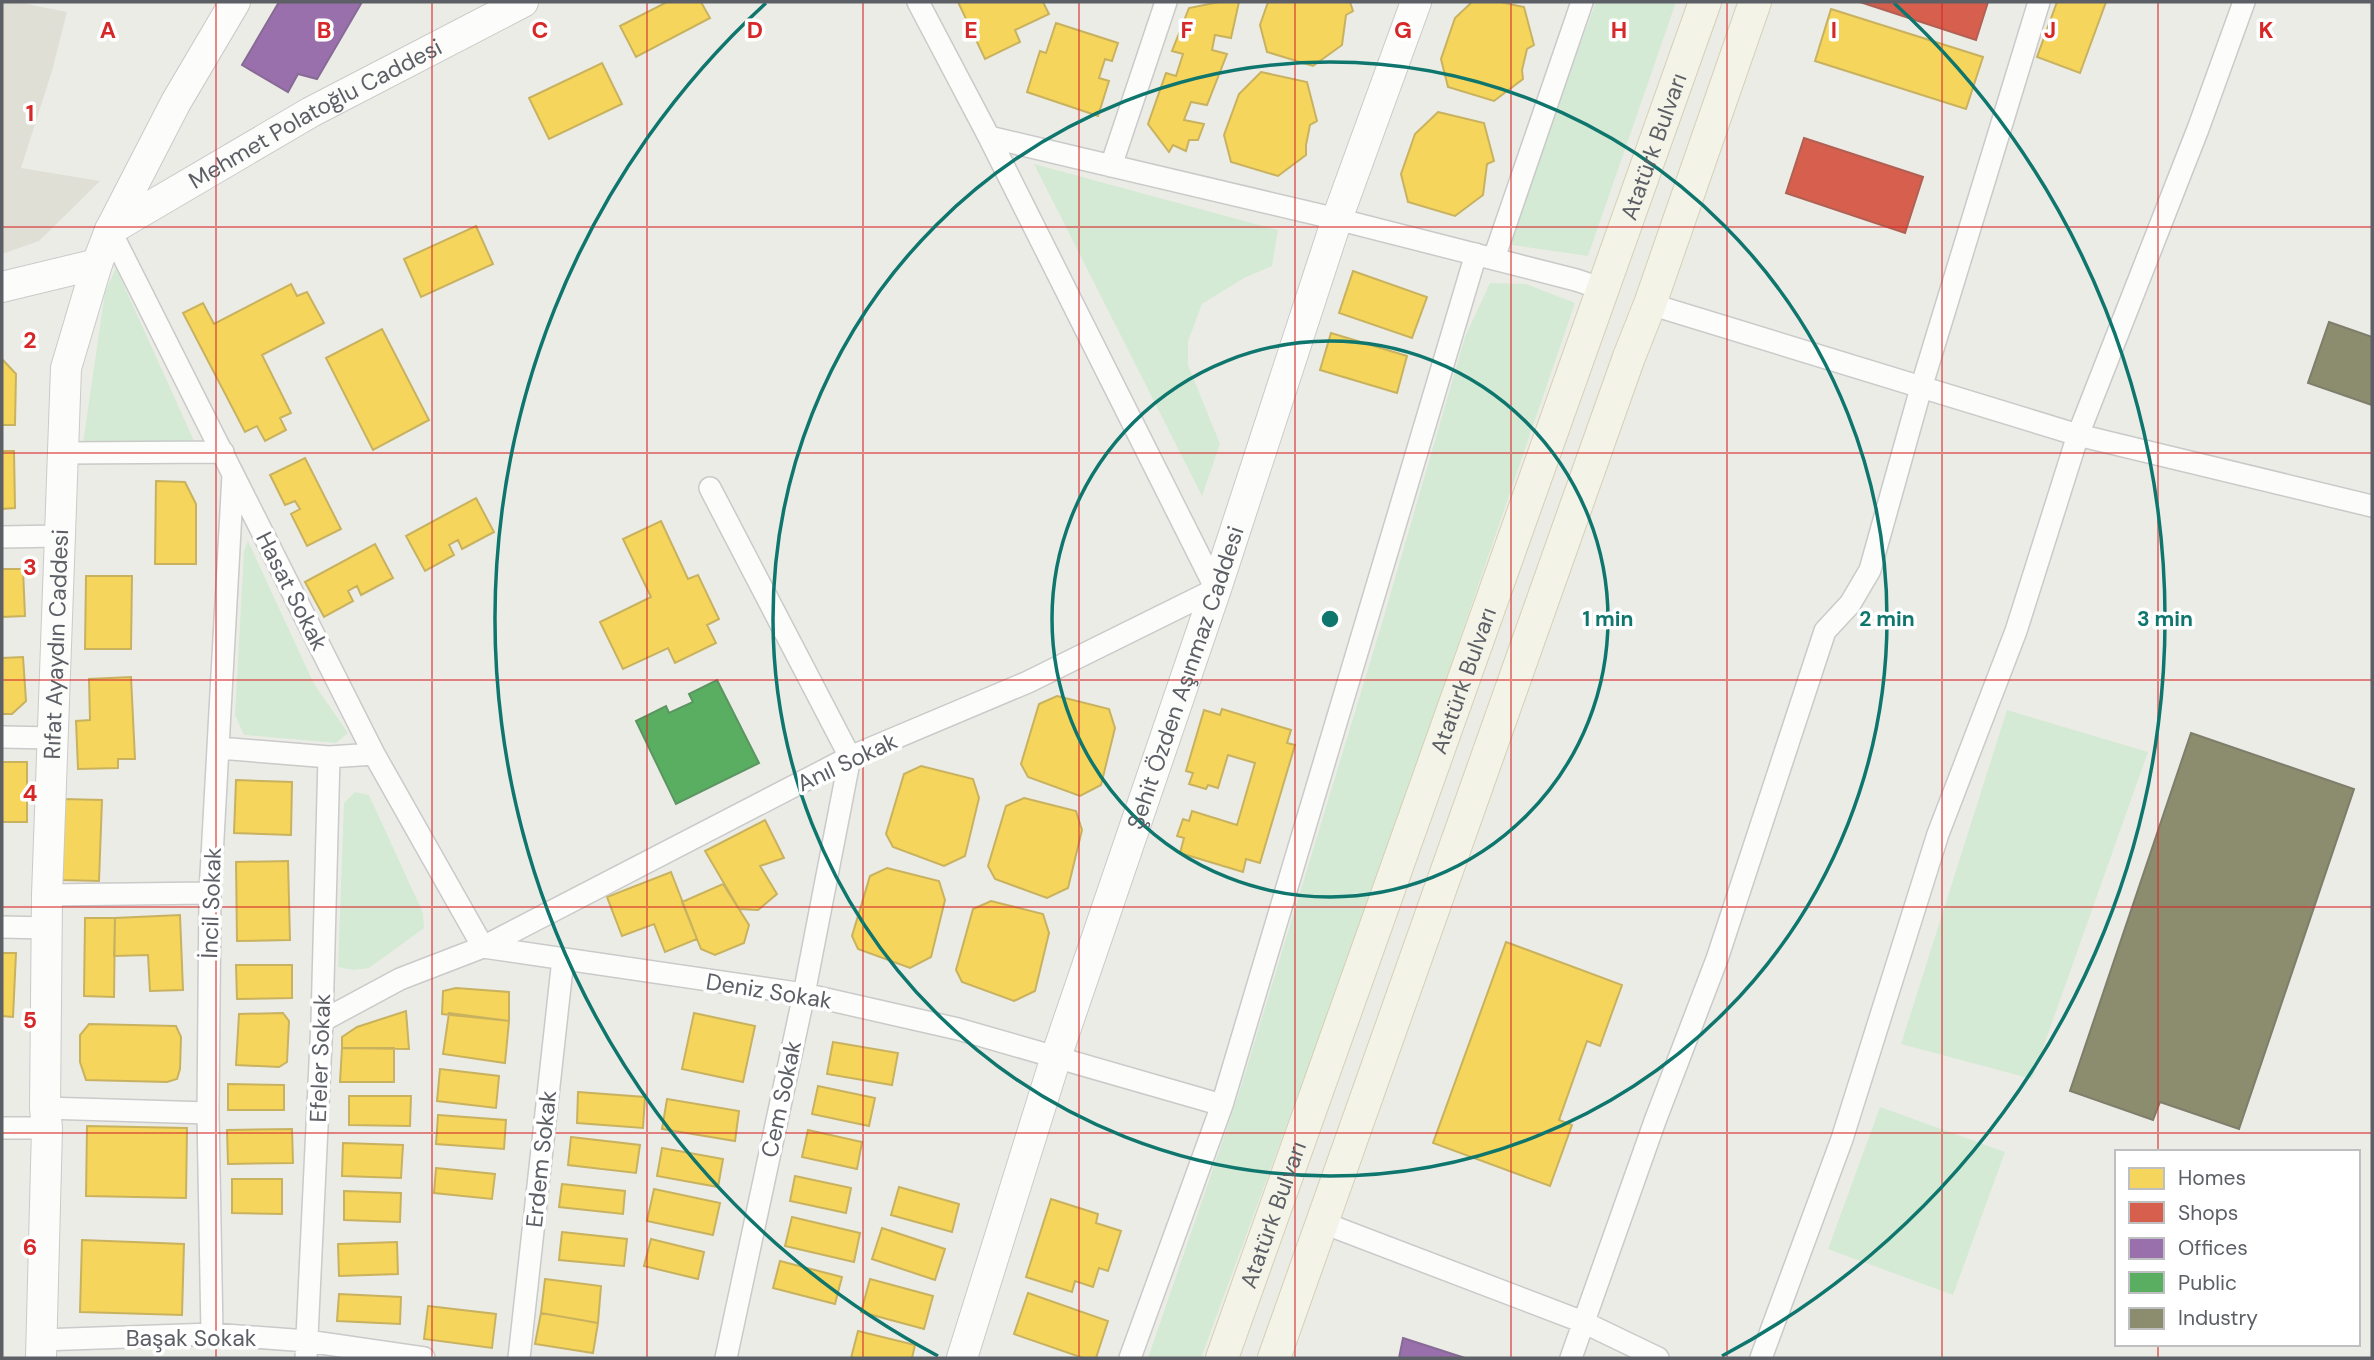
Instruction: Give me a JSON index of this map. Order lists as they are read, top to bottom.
{
  "streets": {
    "main road": ["Atatürk Bulvarı"],
    "street": [
      "Mehmet Polatoğlu Caddesi",
      "Hasat Sokak",
      "Rıfat Ayaydın Caddesi",
      "Şehit Özden Aşınmaz Caddesi",
      "Anıl Sokak",
      "İncil Sokak",
      "Deniz Sokak",
      "Efeler Sokak",
      "Cem Sokak",
      "Erdem Sokak",
      "Başak Sokak"
    ]
  },
  "crossings": [
    ["Mehmet Polatoğlu Caddesi", "Hasat Sokak"],
    ["Mehmet Polatoğlu Caddesi", "Rıfat Ayaydın Caddesi"],
    ["Hasat Sokak", "Rıfat Ayaydın Caddesi"],
    ["Hasat Sokak", "Anıl Sokak"],
    ["Hasat Sokak", "İncil Sokak"],
    ["Hasat Sokak", "Deniz Sokak"],
    ["Rıfat Ayaydın Caddesi", "Başak Sokak"],
    ["Şehit Özden Aşınmaz Caddesi", "Anıl Sokak"],
    ["Şehit Özden Aşınmaz Caddesi", "Deniz Sokak"],
    ["Anıl Sokak", "Deniz Sokak"],
    ["Anıl Sokak", "Cem Sokak"],
    ["İncil Sokak", "Başak Sokak"],
    ["Deniz Sokak", "Efeler Sokak"],
    ["Deniz Sokak", "Cem Sokak"],
    ["Deniz Sokak", "Erdem Sokak"],
    ["Efeler Sokak", "Başak Sokak"]
  ],
  "legend": [
    "Homes",
    "Shops",
    "Offices",
    "Public",
    "Industry"
  ],
  "grid": {
    "columns": [
      "A",
      "B",
      "C",
      "D",
      "E",
      "F",
      "G",
      "H",
      "I",
      "J",
      "K"
    ],
    "rows": [
      "1",
      "2",
      "3",
      "4",
      "5",
      "6"
    ]
  },
  "rings": ["1 min", "2 min", "3 min"]
}
